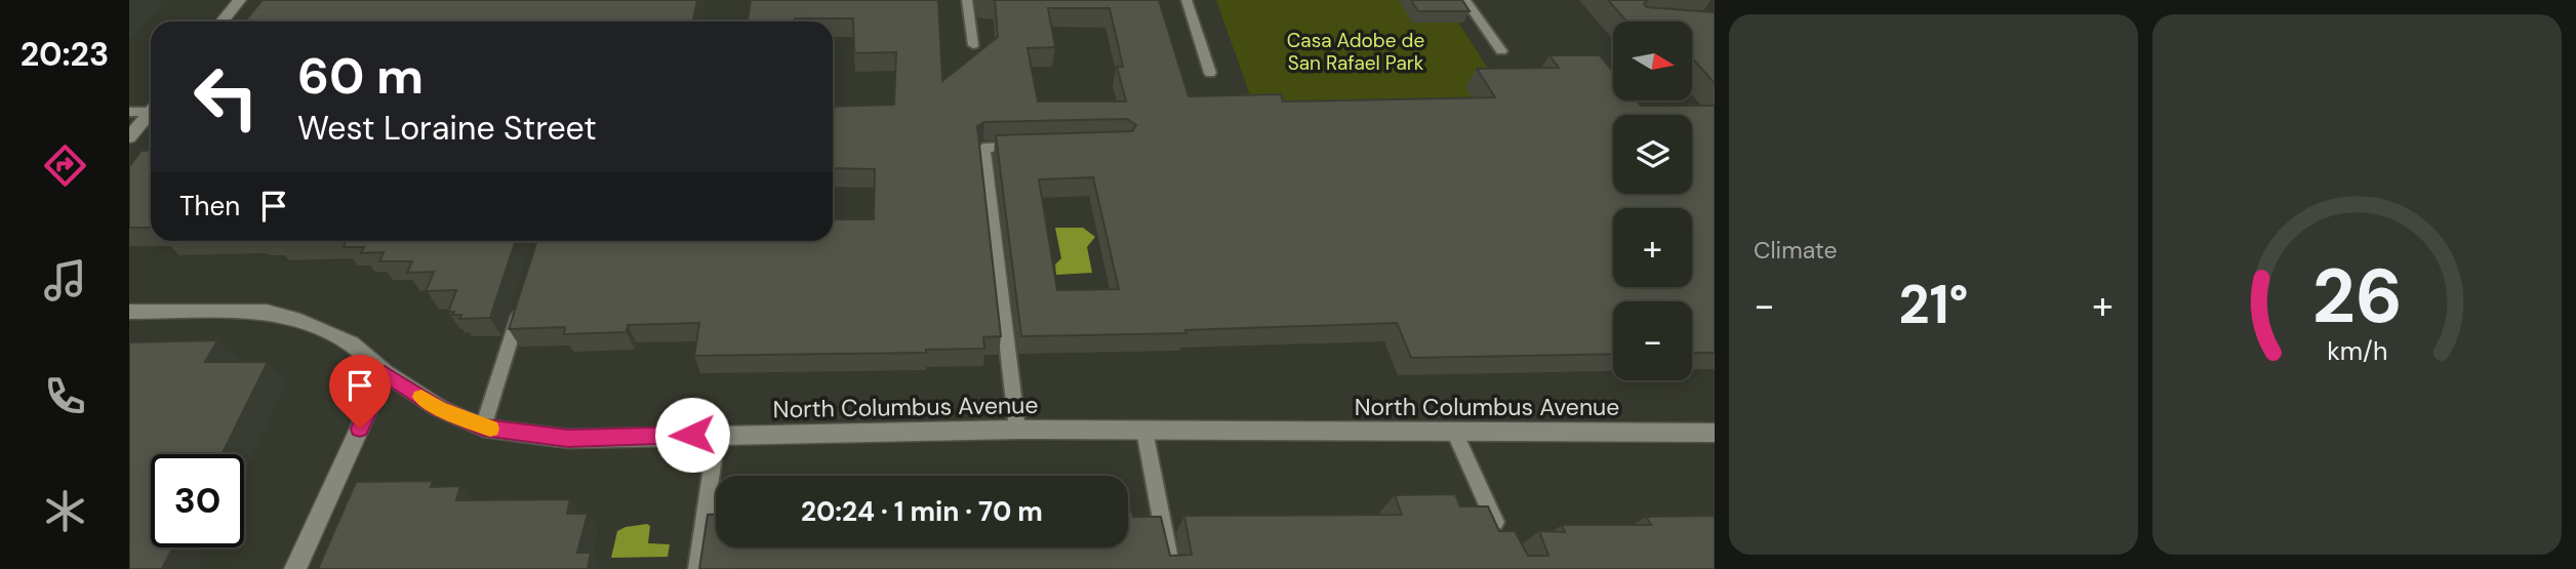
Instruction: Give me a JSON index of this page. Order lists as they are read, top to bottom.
{
  "streets": {
    "street": ["North Columbus Avenue"]
  },
  "parks": ["Casa Adobe de San Rafael Park"],
  "north": "right",
  "page": {
    "tabs": "20:23",
    "tile": "Climate",
    "map_buttons": ["+", "−"],
    "turn": ["60 m", "West Loraine Street"],
    "then": "Then",
    "heat": ["−", "21°", "+"],
    "limit": "30",
    "trip": "20:24 · 1 min · 70 m",
    "gauge": ["26", "km/h"]
  }
}
